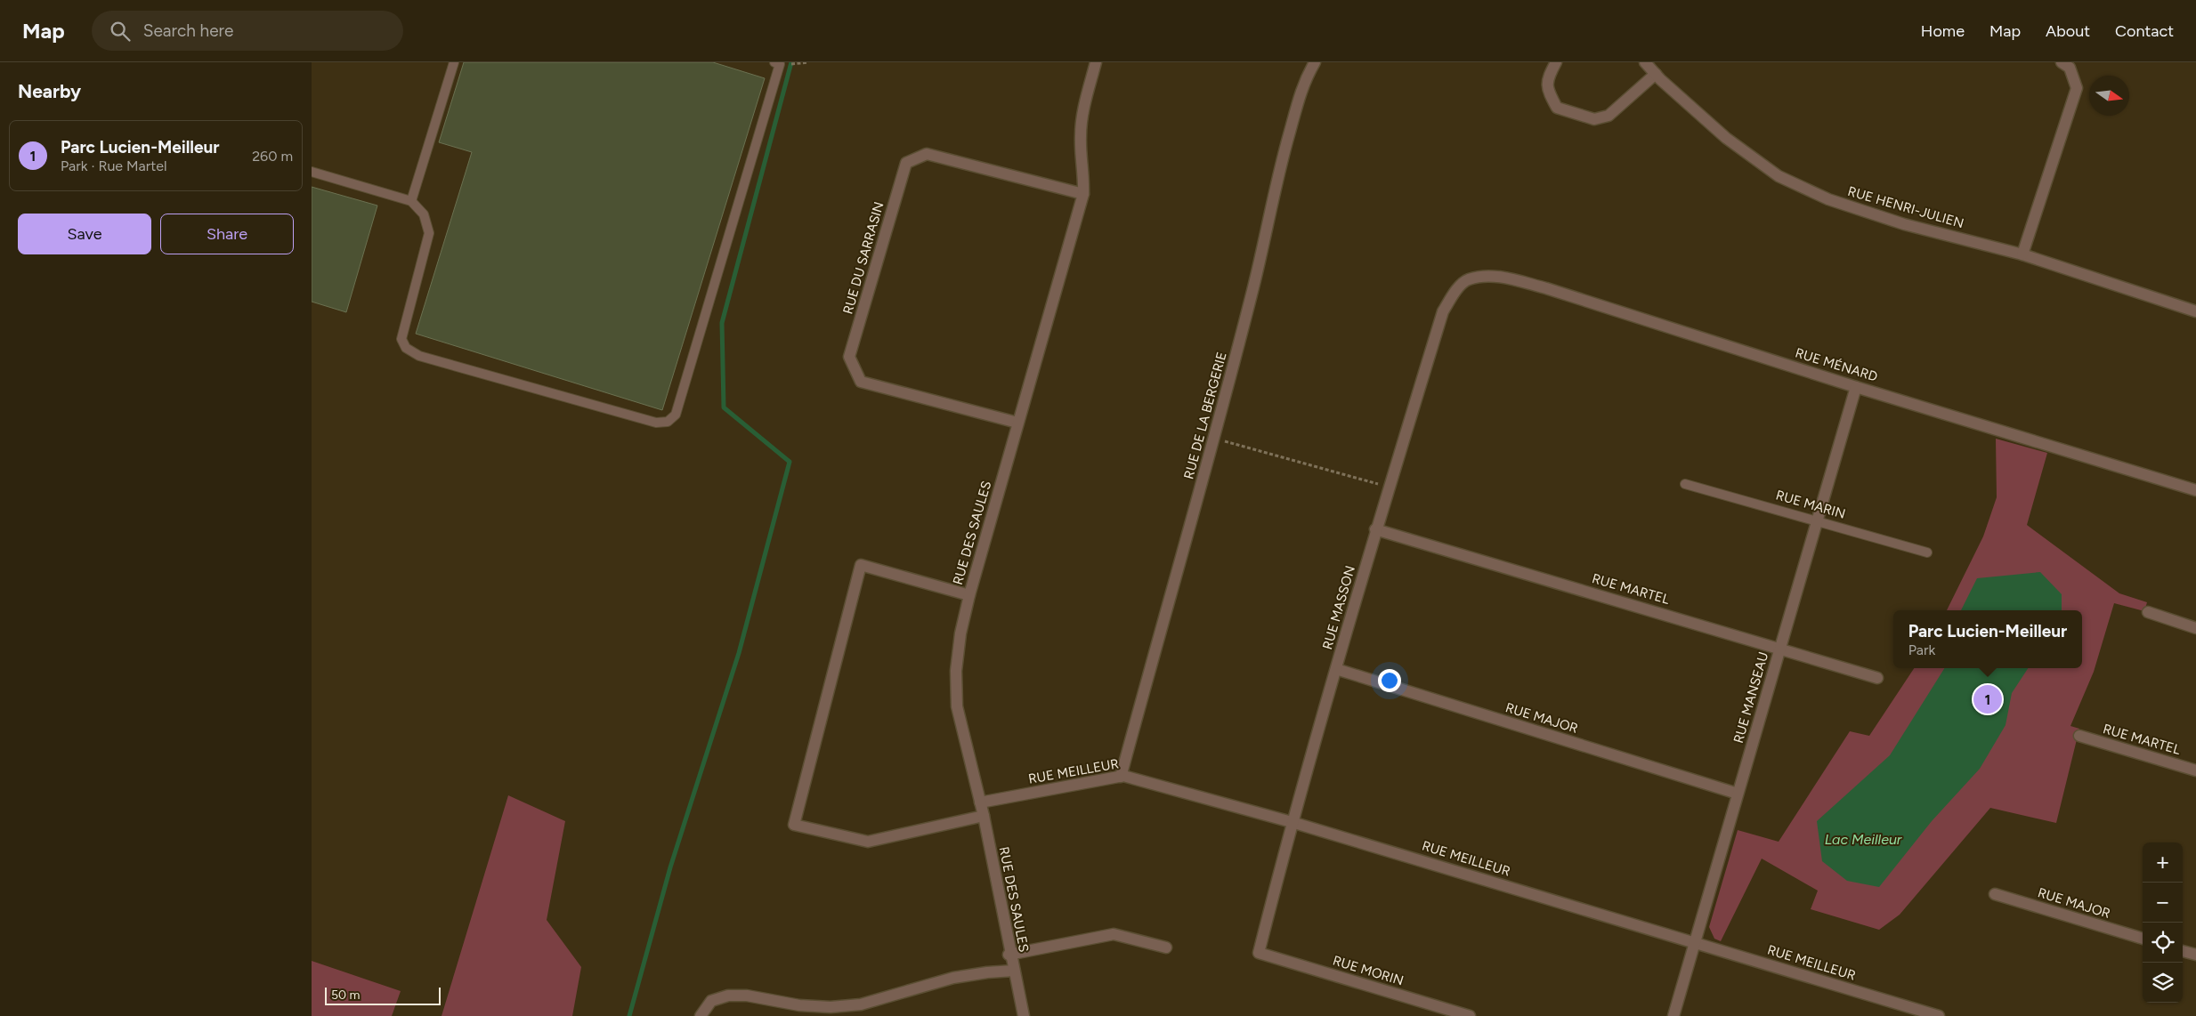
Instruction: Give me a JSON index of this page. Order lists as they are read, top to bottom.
{
  "streets": {
    "street": [
      "RUE HENRI-JULIEN",
      "RUE DU SARRASIN",
      "RUE MÉNARD",
      "RUE DE LA BERGERIE",
      "RUE DES SAULES",
      "RUE MARTEL",
      "RUE MASSON",
      "RUE MANSEAU",
      "RUE MAJOR",
      "RUE MEILLEUR",
      "RUE MORIN"
    ],
    "lane": ["RUE MARIN"]
  },
  "crossings": [
    ["RUE DU SARRASIN", "RUE DES SAULES"],
    ["RUE MÉNARD", "RUE MASSON"],
    ["RUE MÉNARD", "RUE MANSEAU"],
    ["RUE DE LA BERGERIE", "RUE MEILLEUR"],
    ["RUE MARIN", "RUE MANSEAU"],
    ["RUE DES SAULES", "RUE MEILLEUR"],
    ["RUE MARTEL", "RUE MASSON"],
    ["RUE MARTEL", "RUE MANSEAU"],
    ["RUE MASSON", "RUE MAJOR"],
    ["RUE MASSON", "RUE MEILLEUR"],
    ["RUE MASSON", "RUE MORIN"],
    ["RUE MANSEAU", "RUE MAJOR"],
    ["RUE MANSEAU", "RUE MEILLEUR"]
  ],
  "water": ["Lac Meilleur"],
  "scale_bar": "50 m",
  "north": "right",
  "page": {
    "header": "Map",
    "search": "Search here",
    "nav": [
      "Home",
      "Map",
      "About",
      "Contact"
    ],
    "heading": "Nearby",
    "list": [
      {
        "mark": "1",
        "name": "Parc Lucien-Meilleur",
        "note": "Park · Rue Martel",
        "value": "260 m"
      }
    ],
    "buttons": ["Save", "Share"],
    "popup": ["Parc Lucien-Meilleur", "Park"],
    "pins": "1",
    "map_buttons": ["+", "−"],
    "scale": "50 m"
  }
}
